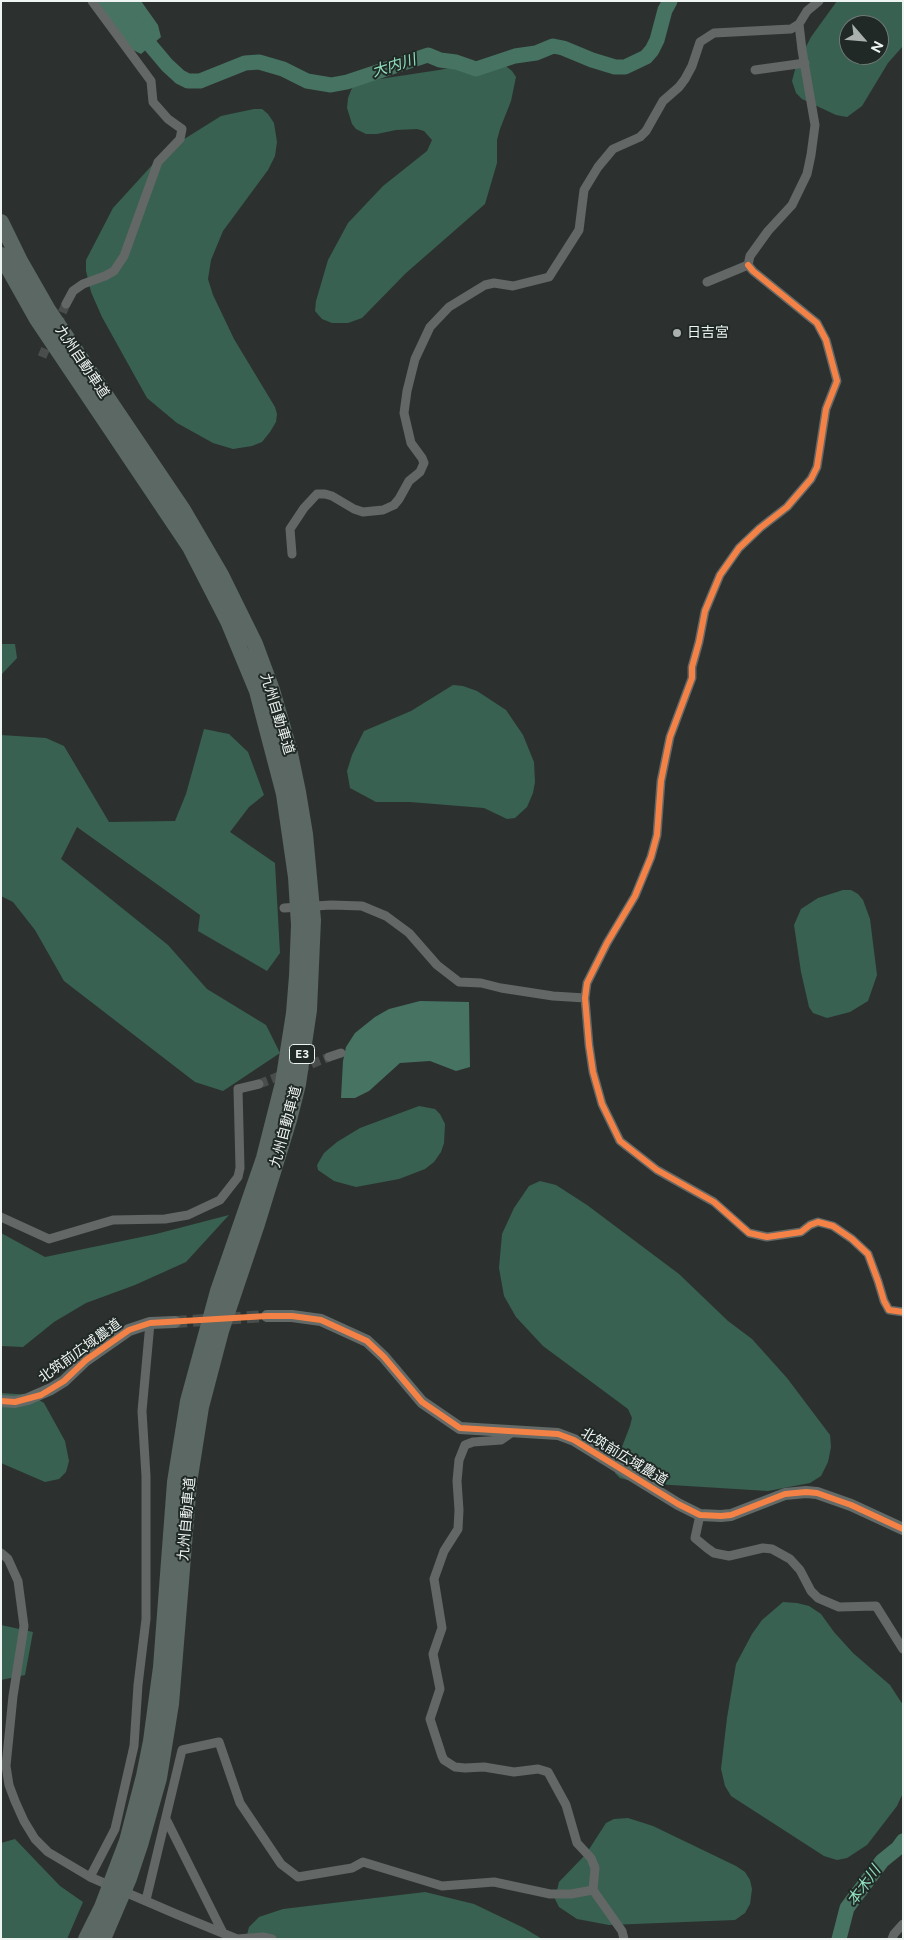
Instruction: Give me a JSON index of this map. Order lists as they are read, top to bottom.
{
  "streets": {
    "highway": ["九州自動車道", "E3"],
    "street": ["北筑前広域農道"]
  },
  "water": ["大内川", "本木川"],
  "places": ["日吉宮"],
  "north": "bottom right"
}
